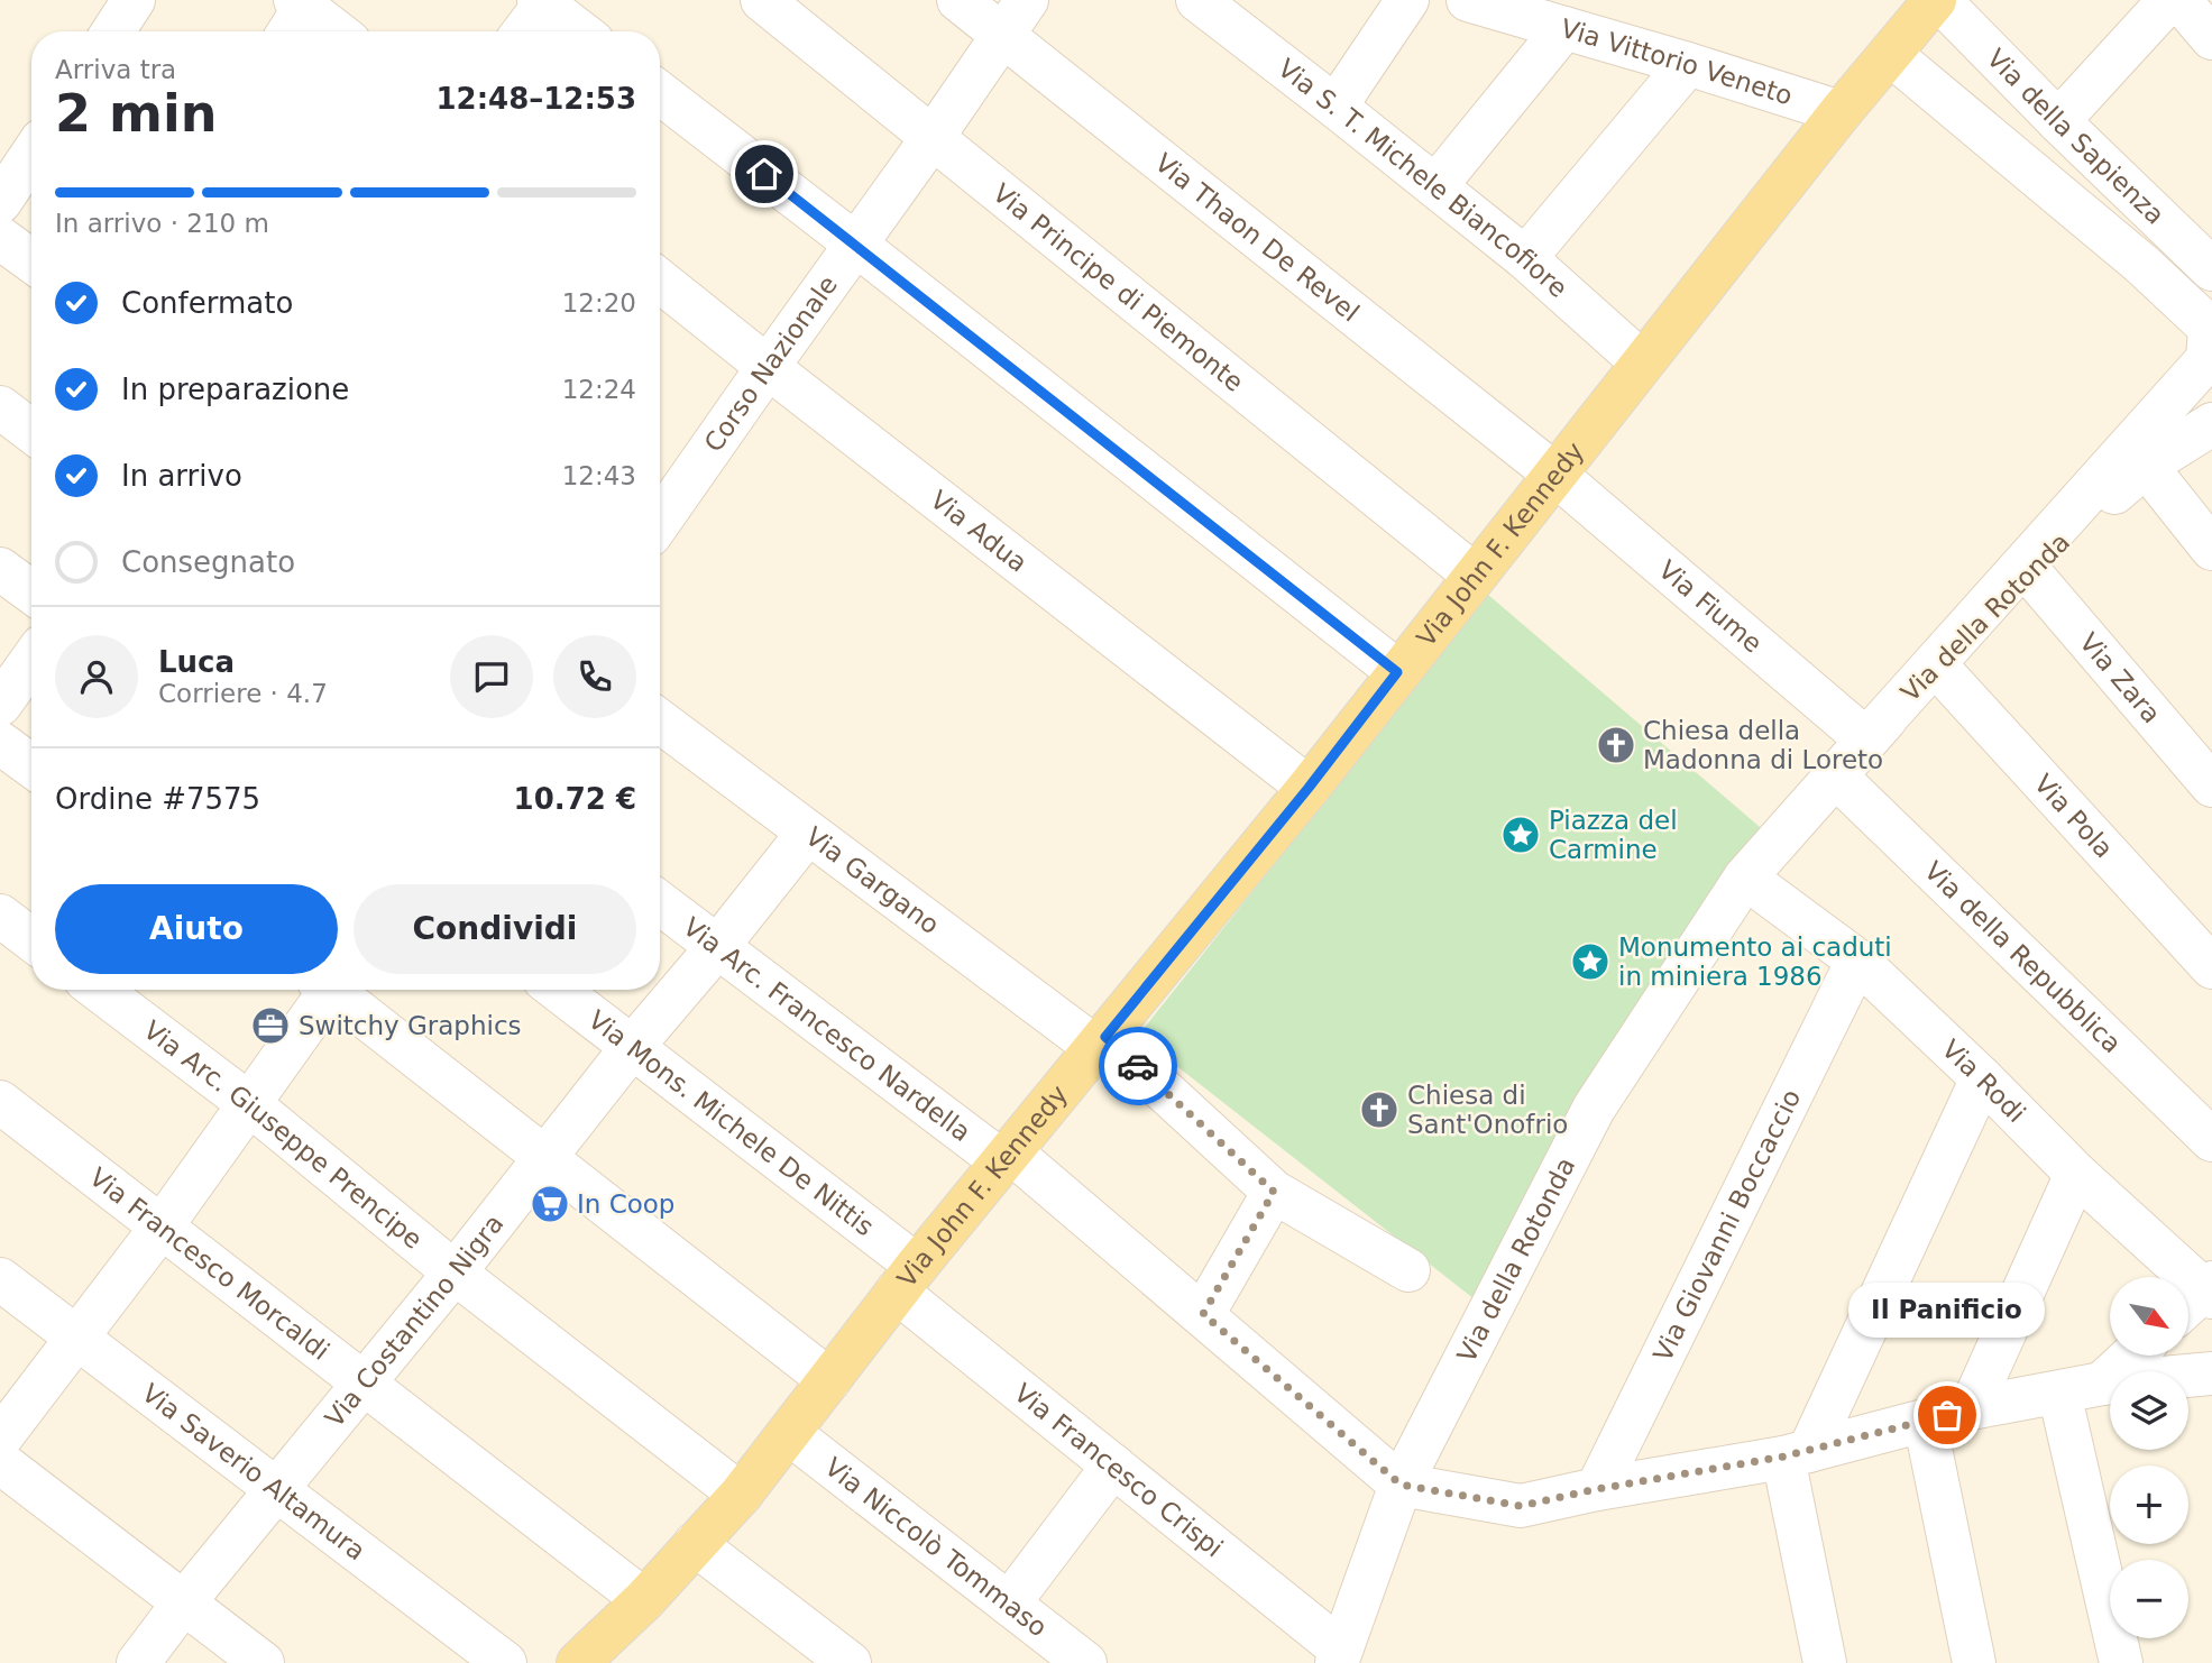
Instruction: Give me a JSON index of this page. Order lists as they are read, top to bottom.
{
  "streets": {
    "main road": ["Via John F. Kennedy"],
    "street": [
      "Via Vittorio Veneto",
      "Via della Sapienza",
      "Via S. T. Michele Biancofiore",
      "Via Thaon De Revel",
      "Via Principe di Piemonte",
      "Corso Nazionale",
      "Via Adua",
      "Via Fiume",
      "Via della Rotonda",
      "Via Zara",
      "Via Pola",
      "Via Gargano",
      "Via della Repubblica",
      "Via Arc. Francesco Nardella",
      "Via Rodi",
      "Via Mons. Michele De Nittis",
      "Via Arc. Giuseppe Prencipe",
      "Via Giovanni Boccaccio",
      "Via Francesco Morcaldi",
      "Via Costantino Nigra",
      "Via Francesco Crispi",
      "Via Saverio Altamura",
      "Via Niccolò Tommaso"
    ]
  },
  "crossings": [
    ["Via Vittorio Veneto", "Via John F. Kennedy"],
    ["Via della Sapienza", "Via John F. Kennedy"],
    ["Via S. T. Michele Biancofiore", "Via John F. Kennedy"],
    ["Via Thaon De Revel", "Corso Nazionale"],
    ["Via Thaon De Revel", "Via John F. Kennedy"],
    ["Via Thaon De Revel", "Via Fiume"],
    ["Via Principe di Piemonte", "Corso Nazionale"],
    ["Via Principe di Piemonte", "Via John F. Kennedy"],
    ["Corso Nazionale", "Via Adua"],
    ["Via Adua", "Via John F. Kennedy"],
    ["Via John F. Kennedy", "Via Fiume"],
    ["Via John F. Kennedy", "Via Gargano"],
    ["Via John F. Kennedy", "Via Arc. Francesco Nardella"],
    ["Via John F. Kennedy", "Via Mons. Michele De Nittis"],
    ["Via John F. Kennedy", "Via Arc. Giuseppe Prencipe"],
    ["Via John F. Kennedy", "Via Francesco Morcaldi"],
    ["Via John F. Kennedy", "Via Francesco Crispi"],
    ["Via John F. Kennedy", "Via Niccolò Tommaso"],
    ["Via Fiume", "Via della Rotonda"],
    ["Via della Rotonda", "Via Zara"],
    ["Via della Rotonda", "Via Pola"],
    ["Via della Rotonda", "Via della Repubblica"],
    ["Via della Rotonda", "Via Arc. Francesco Nardella"],
    ["Via della Rotonda", "Via Rodi"],
    ["Via della Rotonda", "Via Francesco Crispi"],
    ["Via Gargano", "Via Costantino Nigra"],
    ["Via Arc. Francesco Nardella", "Via Costantino Nigra"],
    ["Via Rodi", "Via Giovanni Boccaccio"],
    ["Via Mons. Michele De Nittis", "Via Costantino Nigra"],
    ["Via Mons. Michele De Nittis", "Via Francesco Crispi"],
    ["Via Arc. Giuseppe Prencipe", "Via Costantino Nigra"],
    ["Via Francesco Morcaldi", "Via Costantino Nigra"],
    ["Via Costantino Nigra", "Via Saverio Altamura"]
  ],
  "places": {
    "church": ["Chiesa della Madonna di Loreto", "Chiesa di Sant'Onofrio"],
    "place": ["Piazza del Carmine", "Monumento ai caduti in miniera 1986"],
    "office": ["Switchy Graphics"],
    "supermarket": ["In Coop"],
    "other": ["Il Panificio"]
  },
  "north": "bottom right",
  "page": {
    "heading": ["2 min", "Arriva tra", "12:48–12:53"],
    "panel": [
      "Luca",
      "Corriere · 4.7",
      "Ordine #7575",
      "10.72 €"
    ],
    "bar": "In arrivo · 210 m",
    "list": [
      ["Confermato", "12:20"],
      ["In preparazione", "12:24"],
      ["In arrivo", "12:43"],
      "Consegnato"
    ],
    "buttons": ["Aiuto", "Condividi"],
    "map_buttons": ["+", "−"],
    "bubble": "Il Panificio"
  }
}
